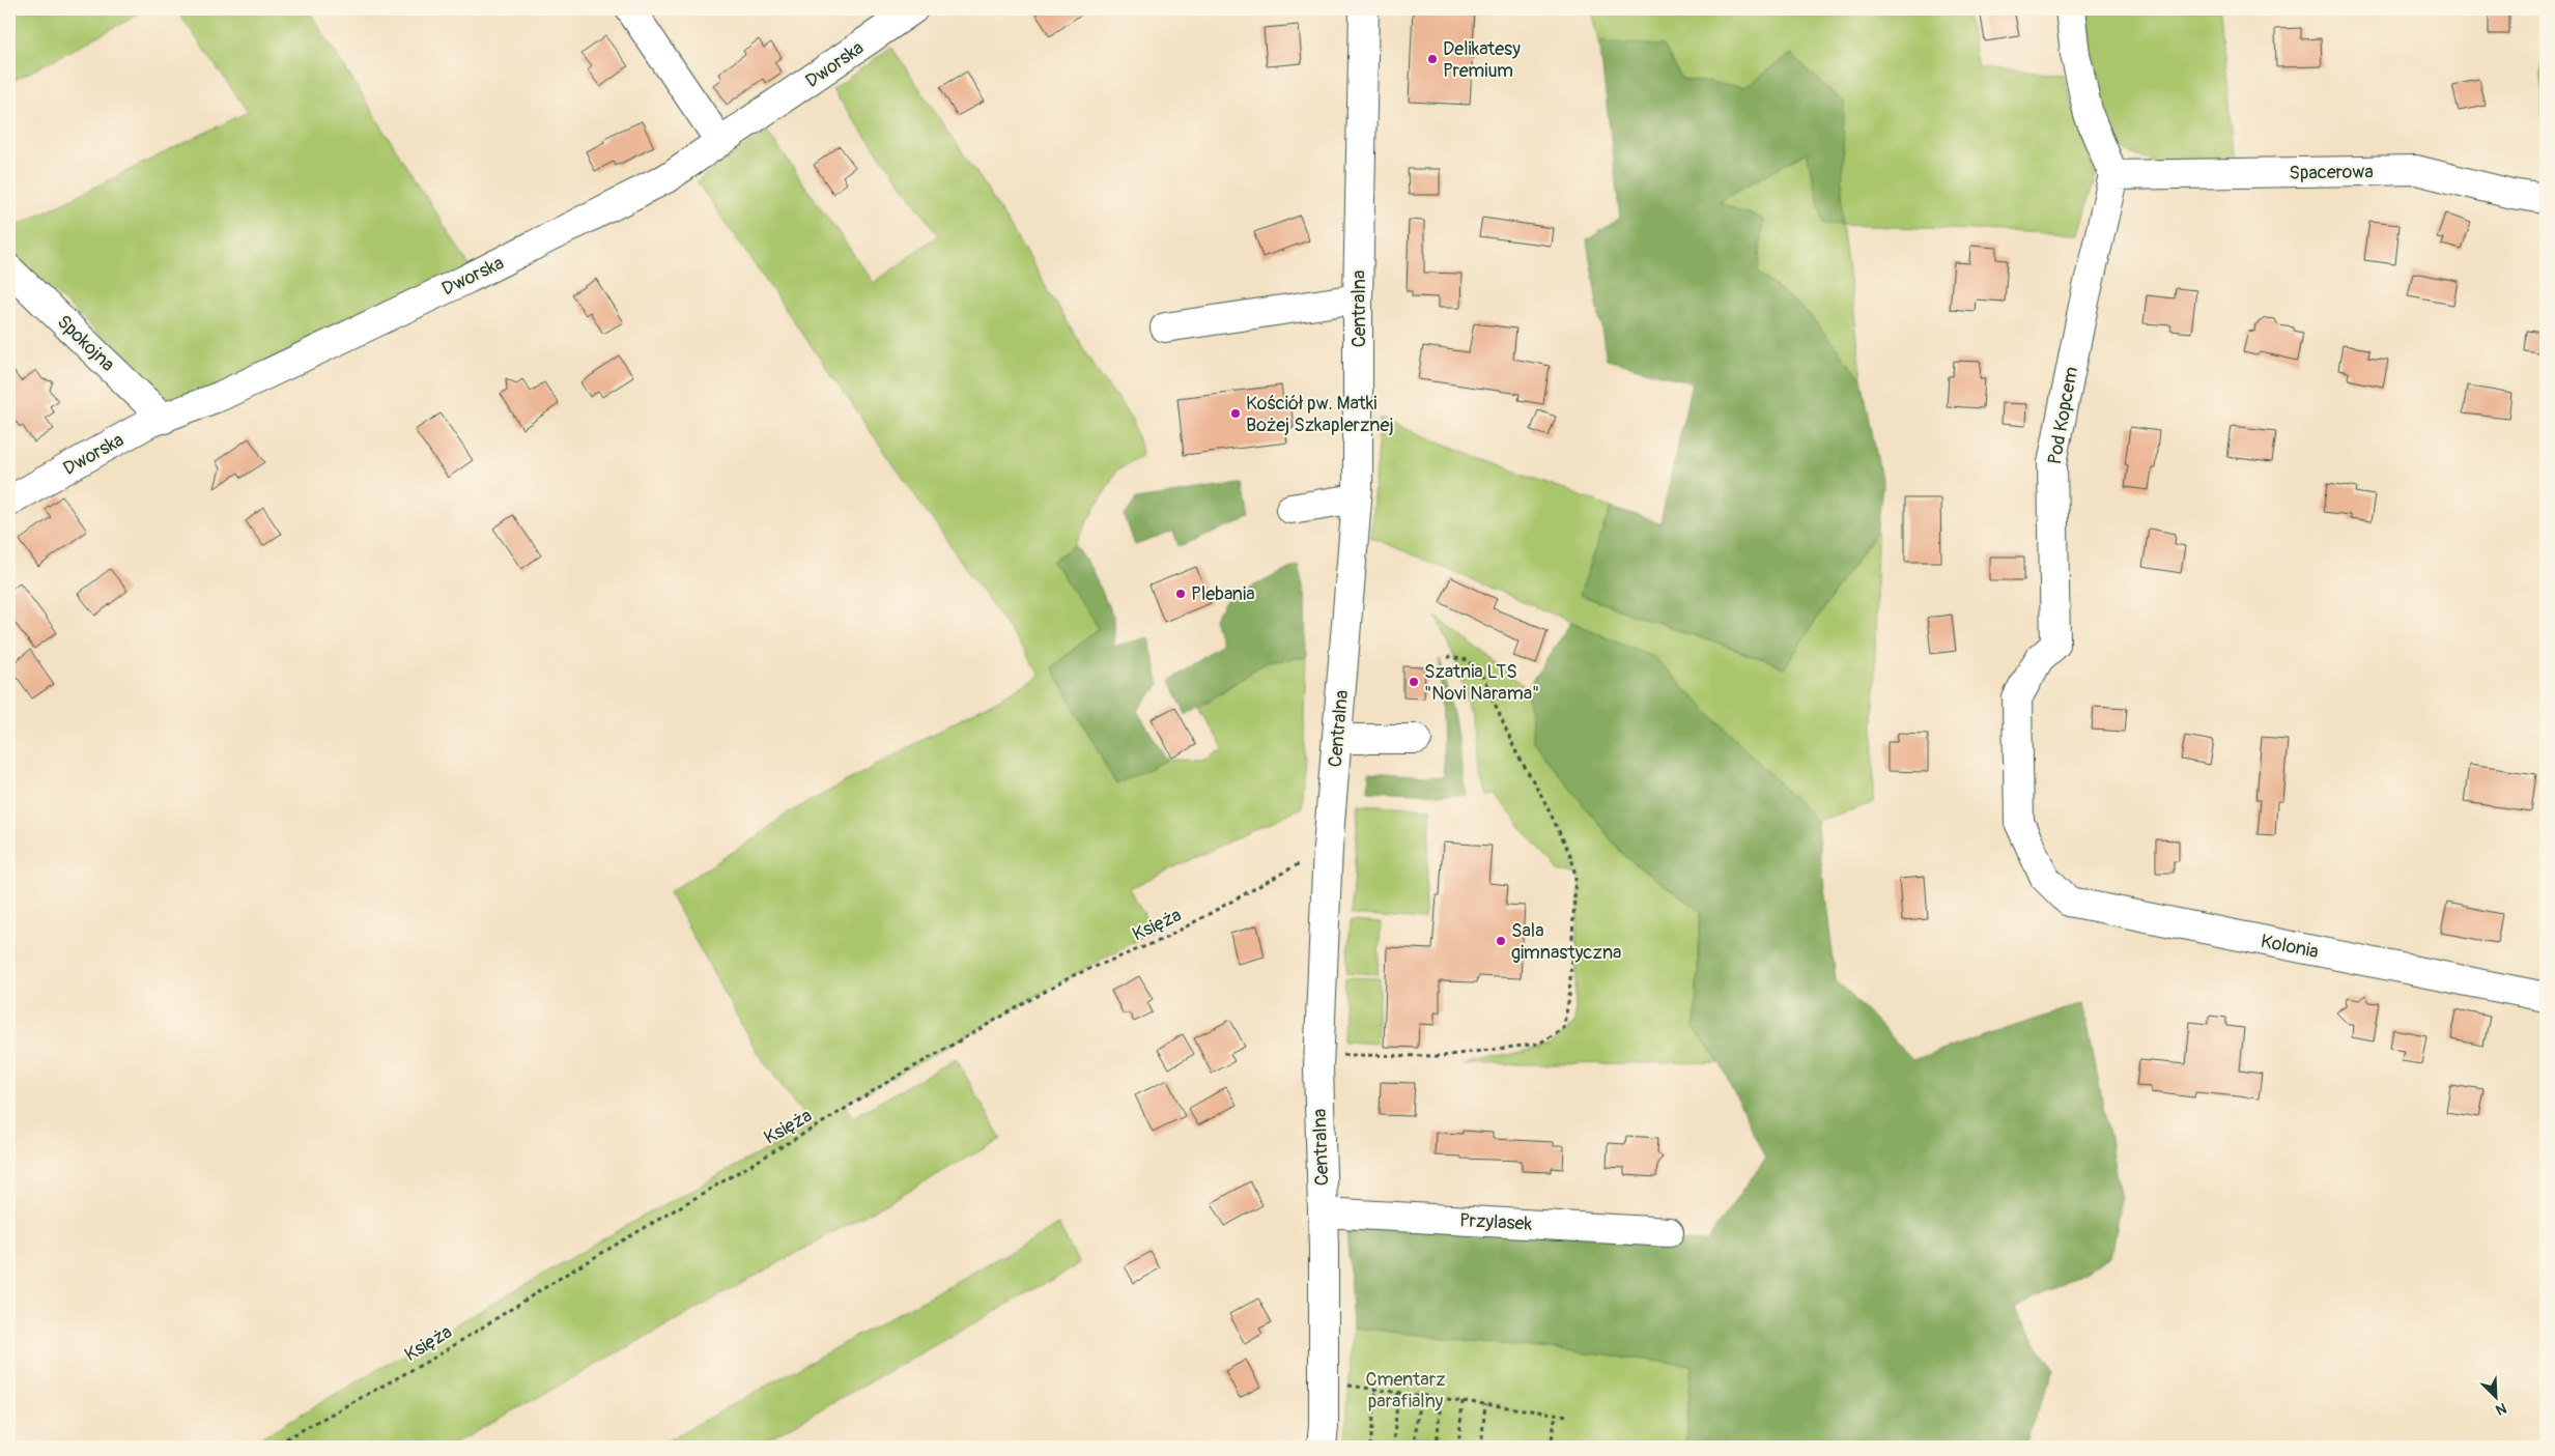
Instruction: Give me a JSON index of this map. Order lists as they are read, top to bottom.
{
  "streets": {
    "street": [
      "Dworska",
      "Spacerowa",
      "Centralna",
      "Spokojna",
      "Pod Kopcem",
      "Kolonia",
      "Przylasek"
    ],
    "path": ["Księża"]
  },
  "crossings": [
    ["Dworska", "Spokojna"],
    ["Spacerowa", "Pod Kopcem"],
    ["Centralna", "Księża"],
    ["Centralna", "Przylasek"],
    ["Pod Kopcem", "Kolonia"]
  ],
  "parks": ["Cmentarz parafialny"],
  "places": [
    "Delikatesy Premium",
    "Kościół pw. Matki Bożej Szkaplerznej",
    "Plebania",
    "Szatnia LTS \"Novi Narama\"",
    "Sala gimnastyczna"
  ],
  "north": "bottom right"
}
